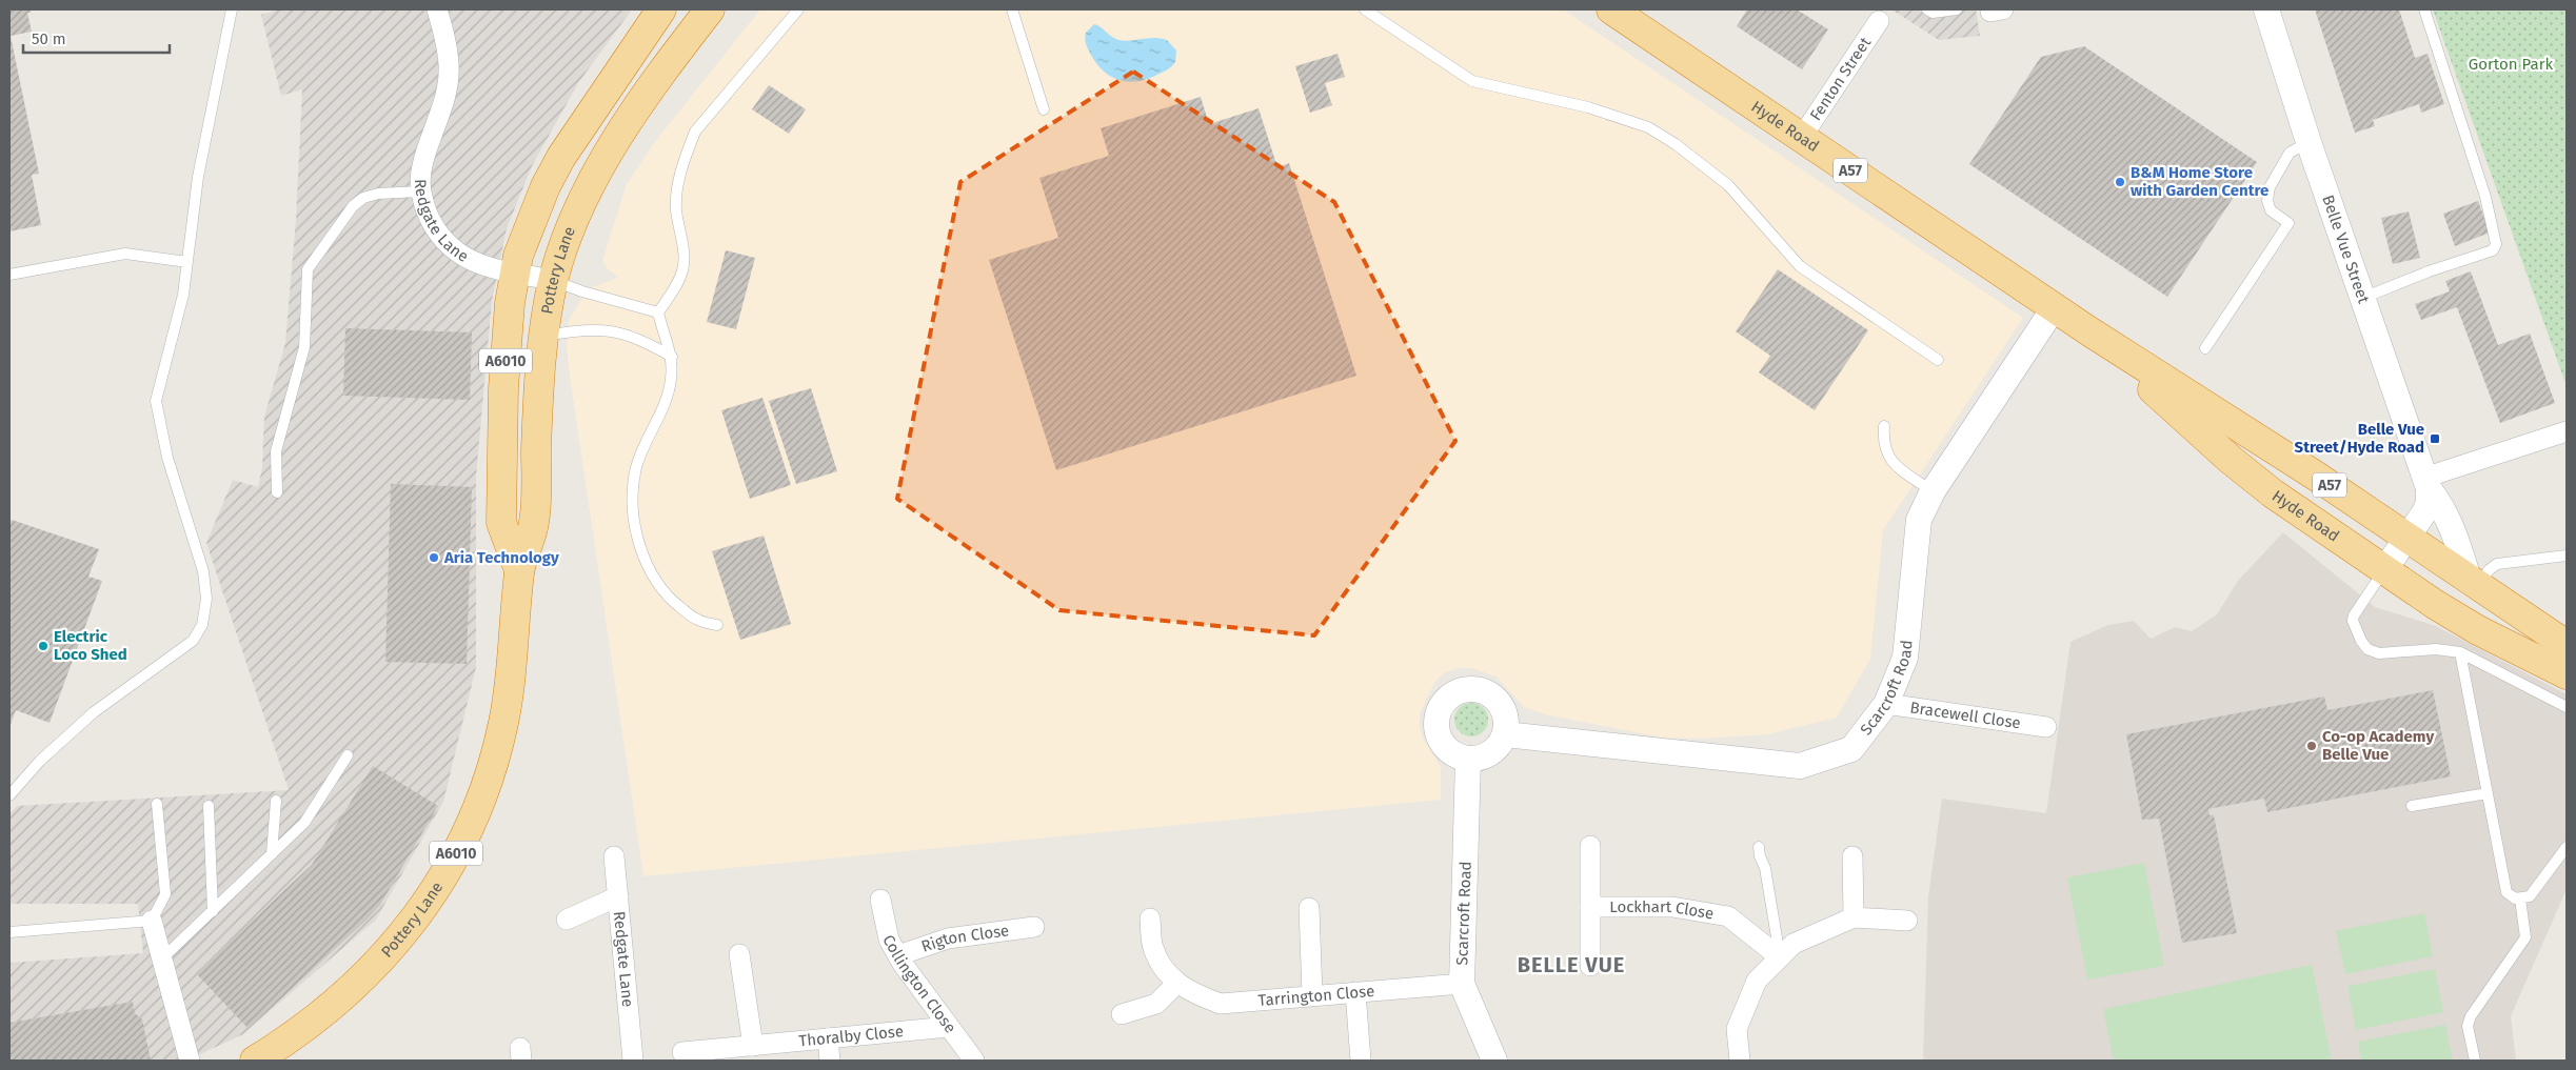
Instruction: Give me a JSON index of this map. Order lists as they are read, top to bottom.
{
  "streets": {
    "highway": [
      "Hyde Road",
      "A57",
      "Pottery Lane",
      "A6010"
    ],
    "street": [
      "Fenton Street",
      "Redgate Lane",
      "Belle Vue Street",
      "Scarcroft Road",
      "Bracewell Close",
      "Lockhart Close",
      "Rigton Close",
      "Collington Close",
      "Tarrington Close",
      "Thoralby Close"
    ]
  },
  "crossings": [
    ["Fenton Street", "Hyde Road"],
    ["Hyde Road", "Belle Vue Street"],
    ["Hyde Road", "Scarcroft Road"],
    ["Redgate Lane", "Pottery Lane"],
    ["Scarcroft Road", "Bracewell Close"],
    ["Scarcroft Road", "Tarrington Close"],
    ["Rigton Close", "Collington Close"],
    ["Collington Close", "Thoralby Close"]
  ],
  "districts": ["BELLE VUE"],
  "parks": ["Gorton Park"],
  "places": {
    "other": [
      "B&M Home Store with Garden Centre",
      "Aria Technology",
      "Electric Loco Shed",
      "Co-op Academy Belle Vue"
    ],
    "transit": ["Belle Vue Street/Hyde Road"]
  },
  "scale_bar": "50 m"
}
